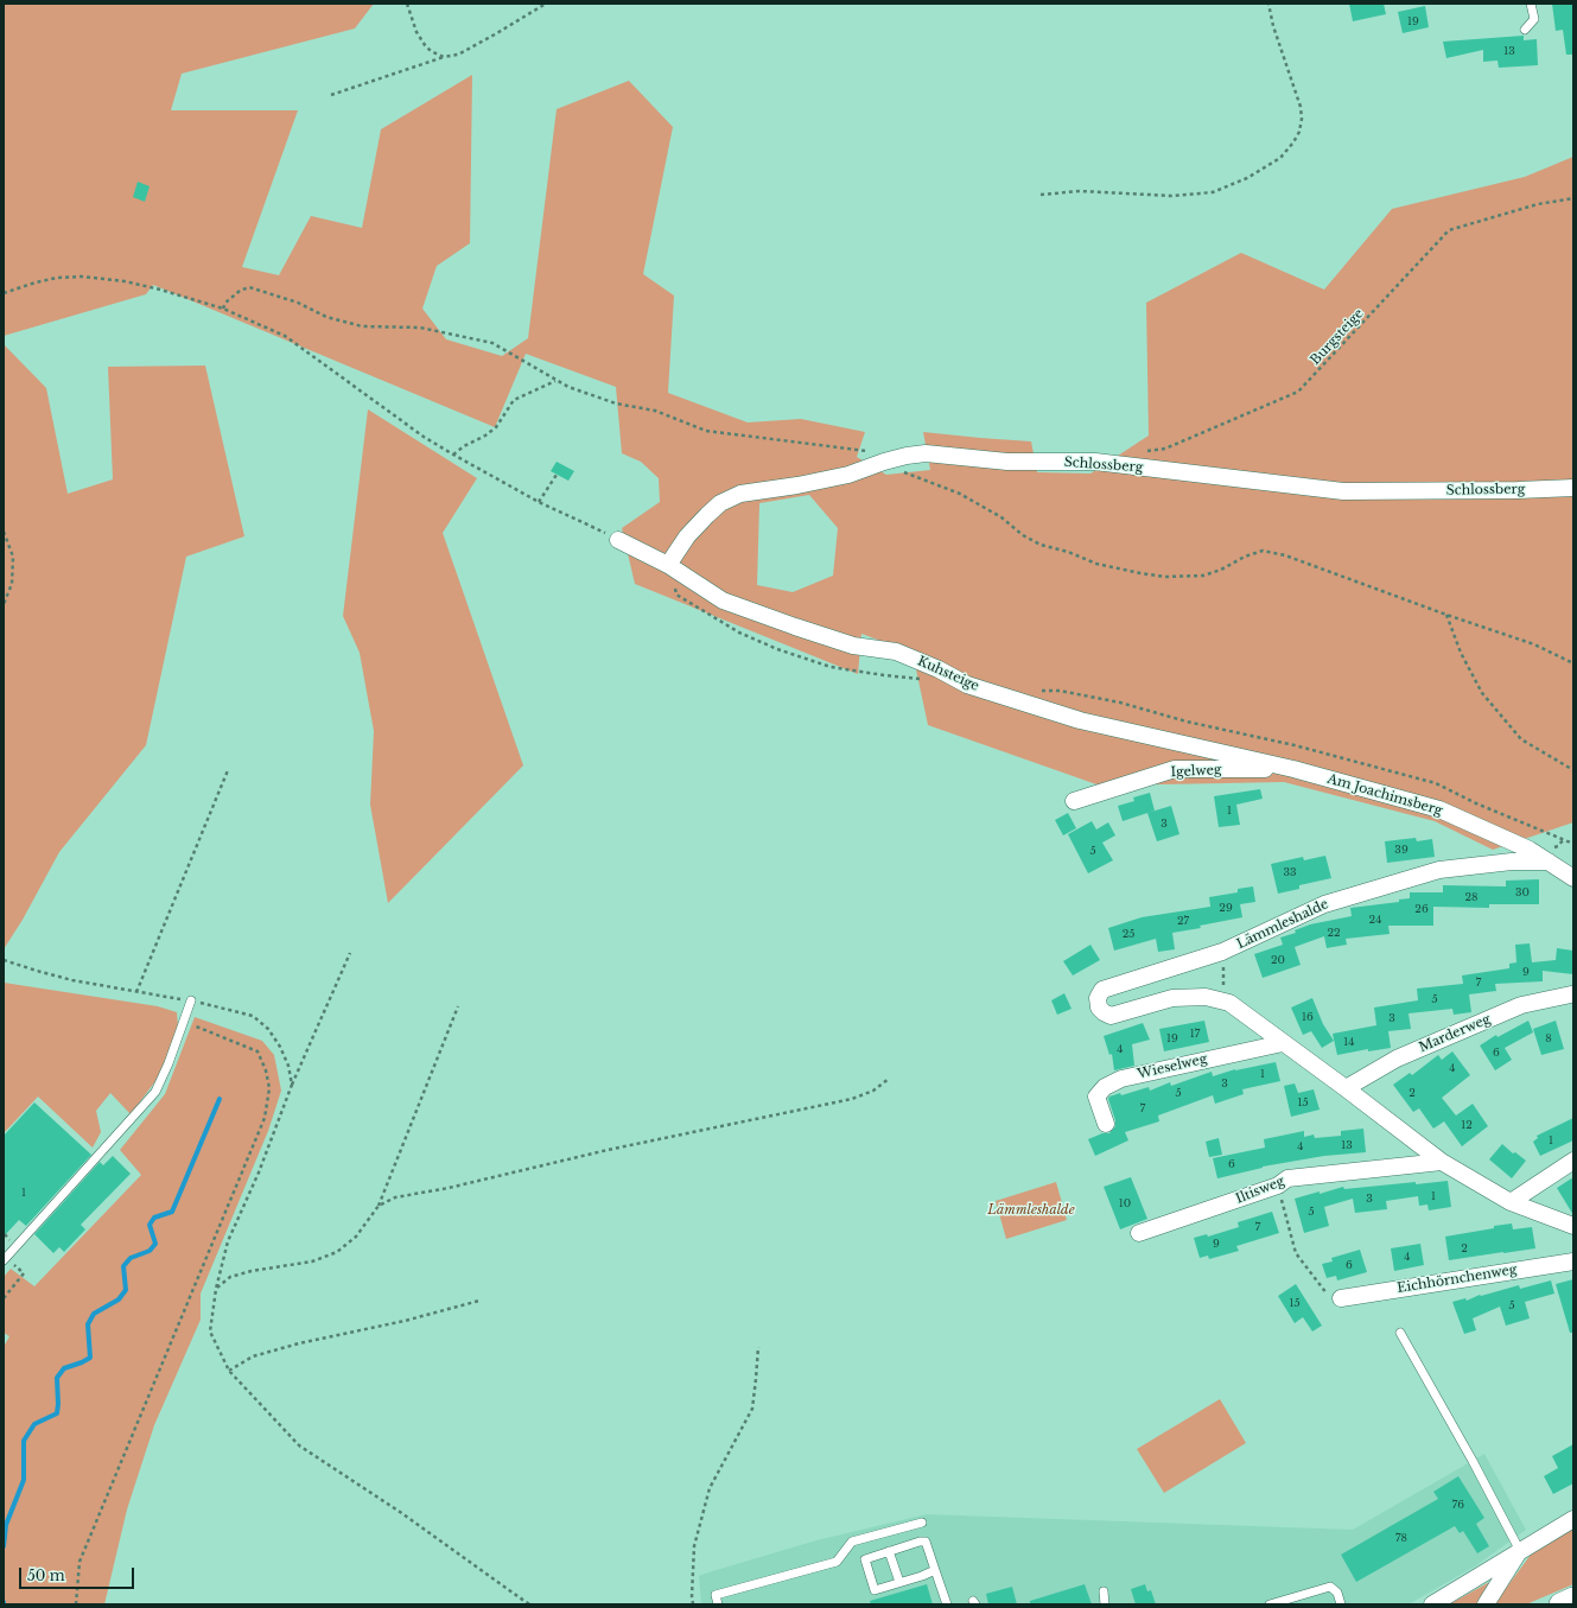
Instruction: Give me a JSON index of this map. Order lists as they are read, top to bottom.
{
  "streets": {
    "street": [
      "Schlossberg",
      "Kuhsteige",
      "Igelweg",
      "Am Joachimsberg",
      "Lämmleshalde",
      "Marderweg",
      "Wieselweg",
      "Iltisweg",
      "Eichhörnchenweg"
    ],
    "path": ["Burgsteige"]
  },
  "crossings": [
    ["Schlossberg", "Kuhsteige"],
    ["Kuhsteige", "Igelweg"],
    ["Kuhsteige", "Am Joachimsberg"],
    ["Igelweg", "Am Joachimsberg"],
    ["Am Joachimsberg", "Lämmleshalde"],
    ["Lämmleshalde", "Marderweg"],
    ["Lämmleshalde", "Wieselweg"],
    ["Lämmleshalde", "Iltisweg"]
  ],
  "parks": ["Lämmleshalde"],
  "house_numbers": [
    "19",
    "13",
    "1",
    "3",
    "39",
    "5",
    "33",
    "30",
    "28",
    "29",
    "26",
    "24",
    "27",
    "22",
    "25",
    "20",
    "9",
    "7",
    "5",
    "16",
    "3",
    "17",
    "19",
    "8",
    "14",
    "4",
    "6",
    "4",
    "1",
    "3",
    "5",
    "2",
    "15",
    "7",
    "12",
    "1",
    "13",
    "4",
    "6",
    "1",
    "1",
    "3",
    "10",
    "5",
    "7",
    "9",
    "2",
    "4",
    "6",
    "15",
    "5",
    "76",
    "78"
  ],
  "scale_bar": "50 m"
}
